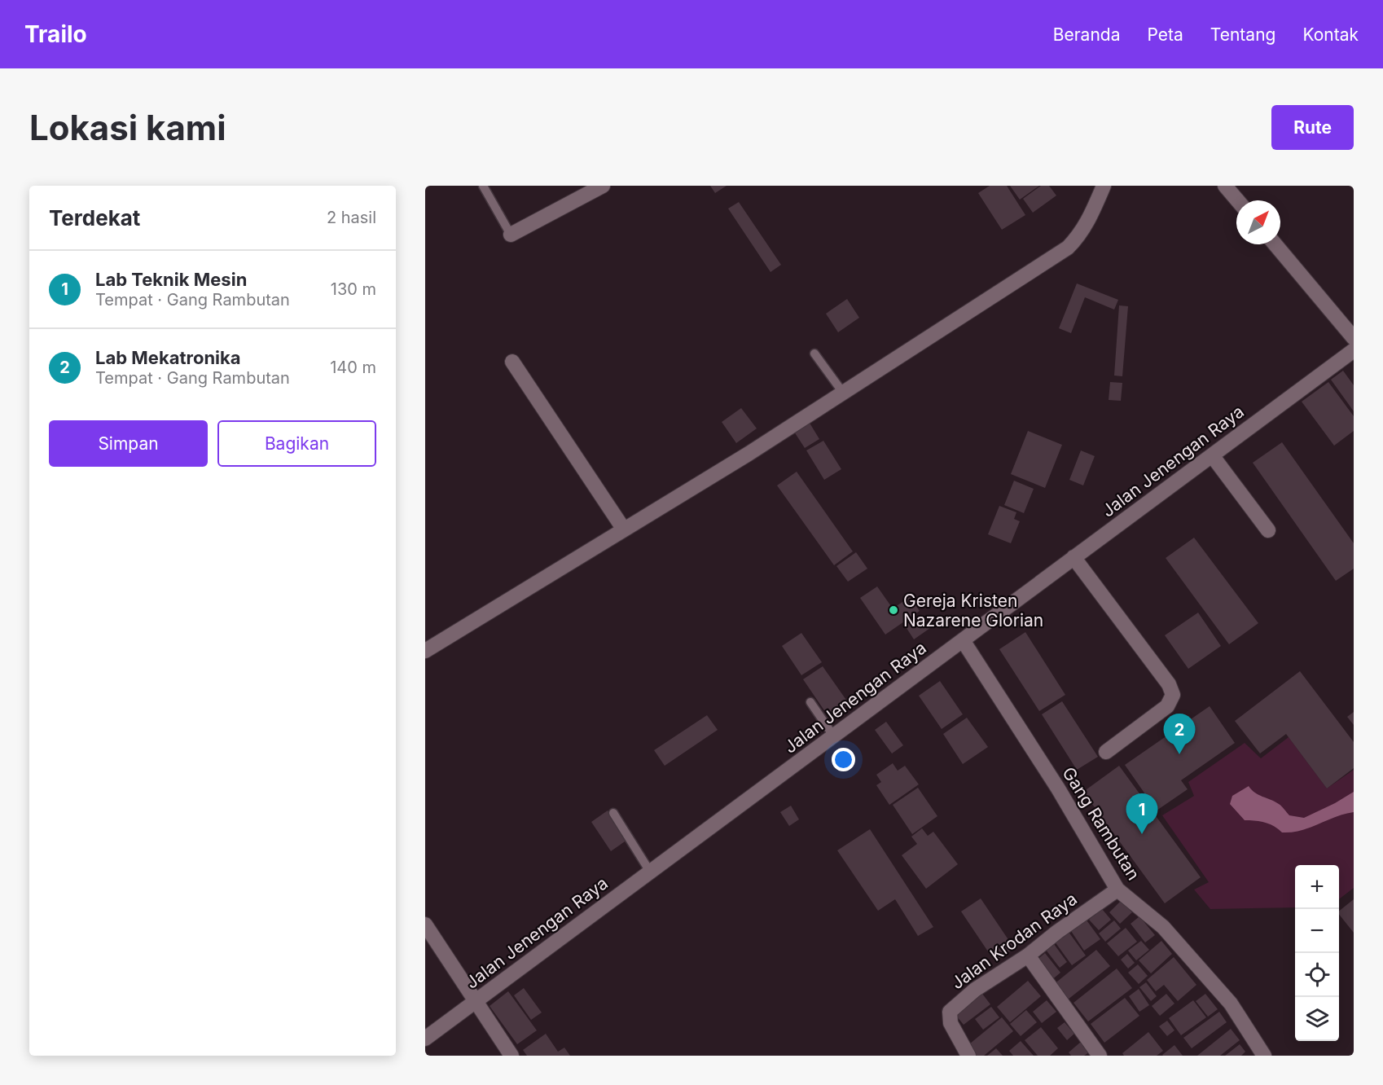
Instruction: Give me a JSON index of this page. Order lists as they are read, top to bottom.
{
  "streets": {
    "street": ["Jalan Jenengan Raya", "Gang Rambutan", "Jalan Krodan Raya"]
  },
  "crossings": [
    ["Jalan Jenengan Raya", "Gang Rambutan"],
    ["Gang Rambutan", "Jalan Krodan Raya"]
  ],
  "places": ["Gereja Kristen Nazarene Glorian"],
  "north": "top right",
  "page": {
    "header": "Trailo",
    "nav": [
      "Beranda",
      "Peta",
      "Tentang",
      "Kontak"
    ],
    "buttons": [
      "Rute",
      ["Simpan", "Bagikan"]
    ],
    "title": "Lokasi kami",
    "heading": ["Terdekat", "2 hasil"],
    "list": [
      {
        "mark": "1",
        "name": "Lab Teknik Mesin",
        "note": "Tempat · Gang Rambutan",
        "value": "130 m"
      },
      {
        "mark": "2",
        "name": "Lab Mekatronika",
        "note": "Tempat · Gang Rambutan",
        "value": "140 m"
      }
    ],
    "pins": ["2", "1"],
    "map_buttons": ["+", "−"]
  }
}
